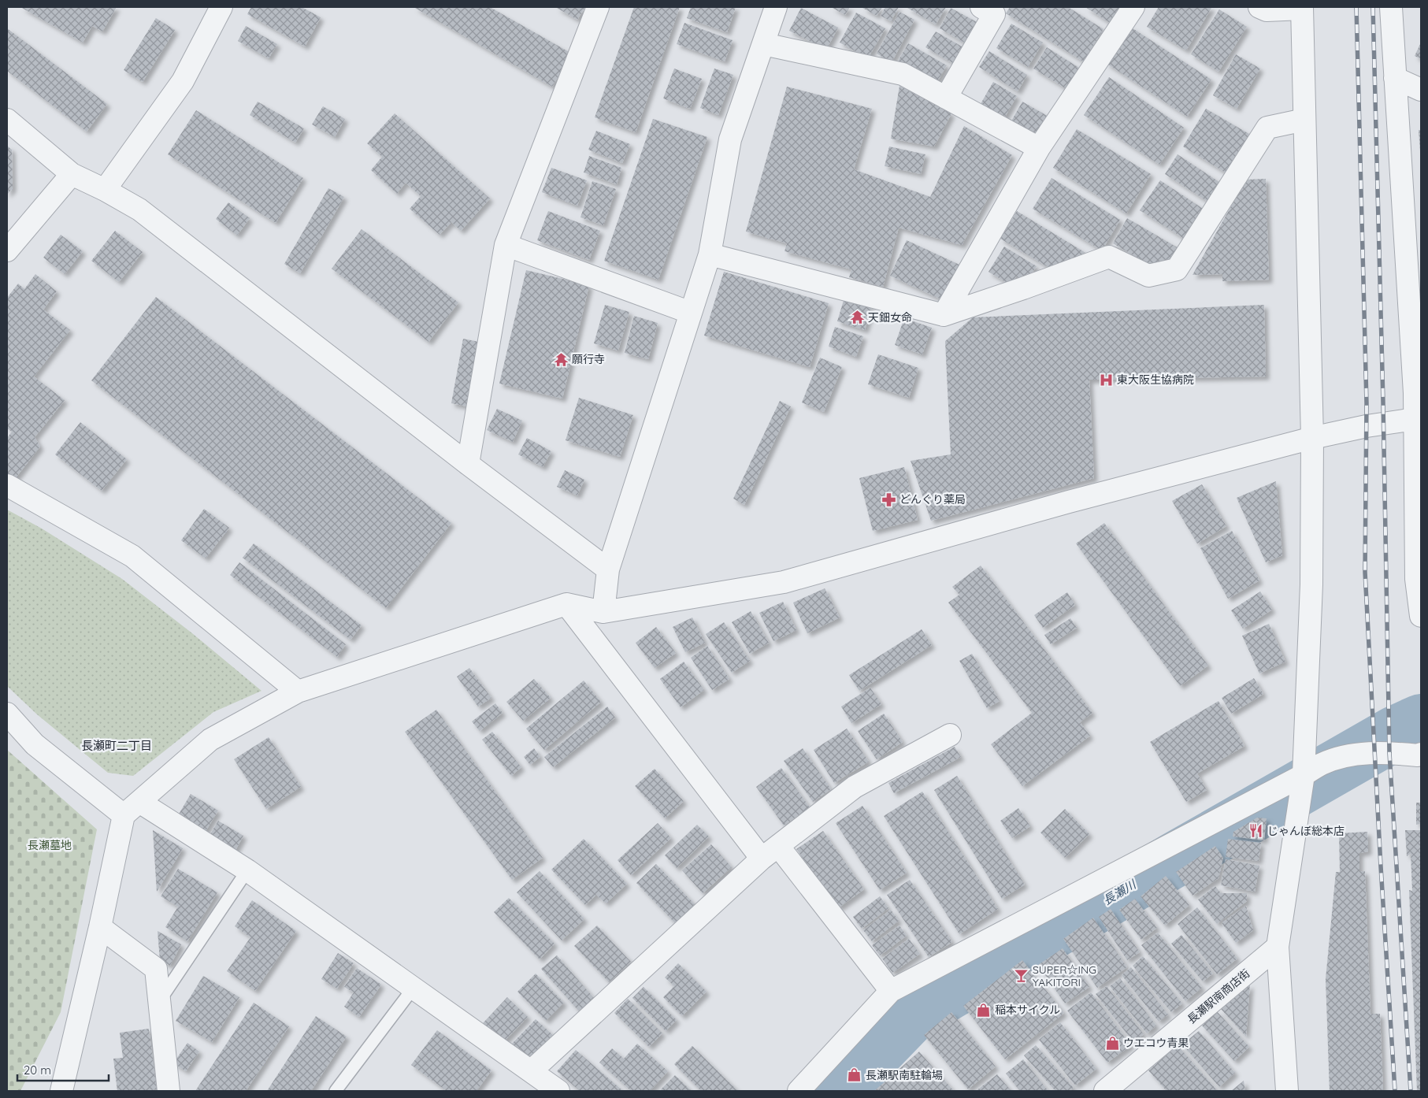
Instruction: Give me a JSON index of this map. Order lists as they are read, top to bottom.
{
  "streets": {
    "street": ["長瀬駅南商店街"]
  },
  "districts": ["長瀬町二丁目"],
  "water": ["長瀬川"],
  "parks": ["長瀬墓地"],
  "places": {
    "temple": ["天鈿女命", "願行寺"],
    "hospital": ["東大阪生協病院"],
    "pharmacy": ["どんぐり薬局"],
    "restaurant": ["じゃんぼ総本店"],
    "bar": ["SUPER☆ING YAKITORI"],
    "shop": ["稲本サイクル", "ウエコウ青果", "長瀬駅南駐輪場"]
  },
  "scale_bar": "20 m"
}
